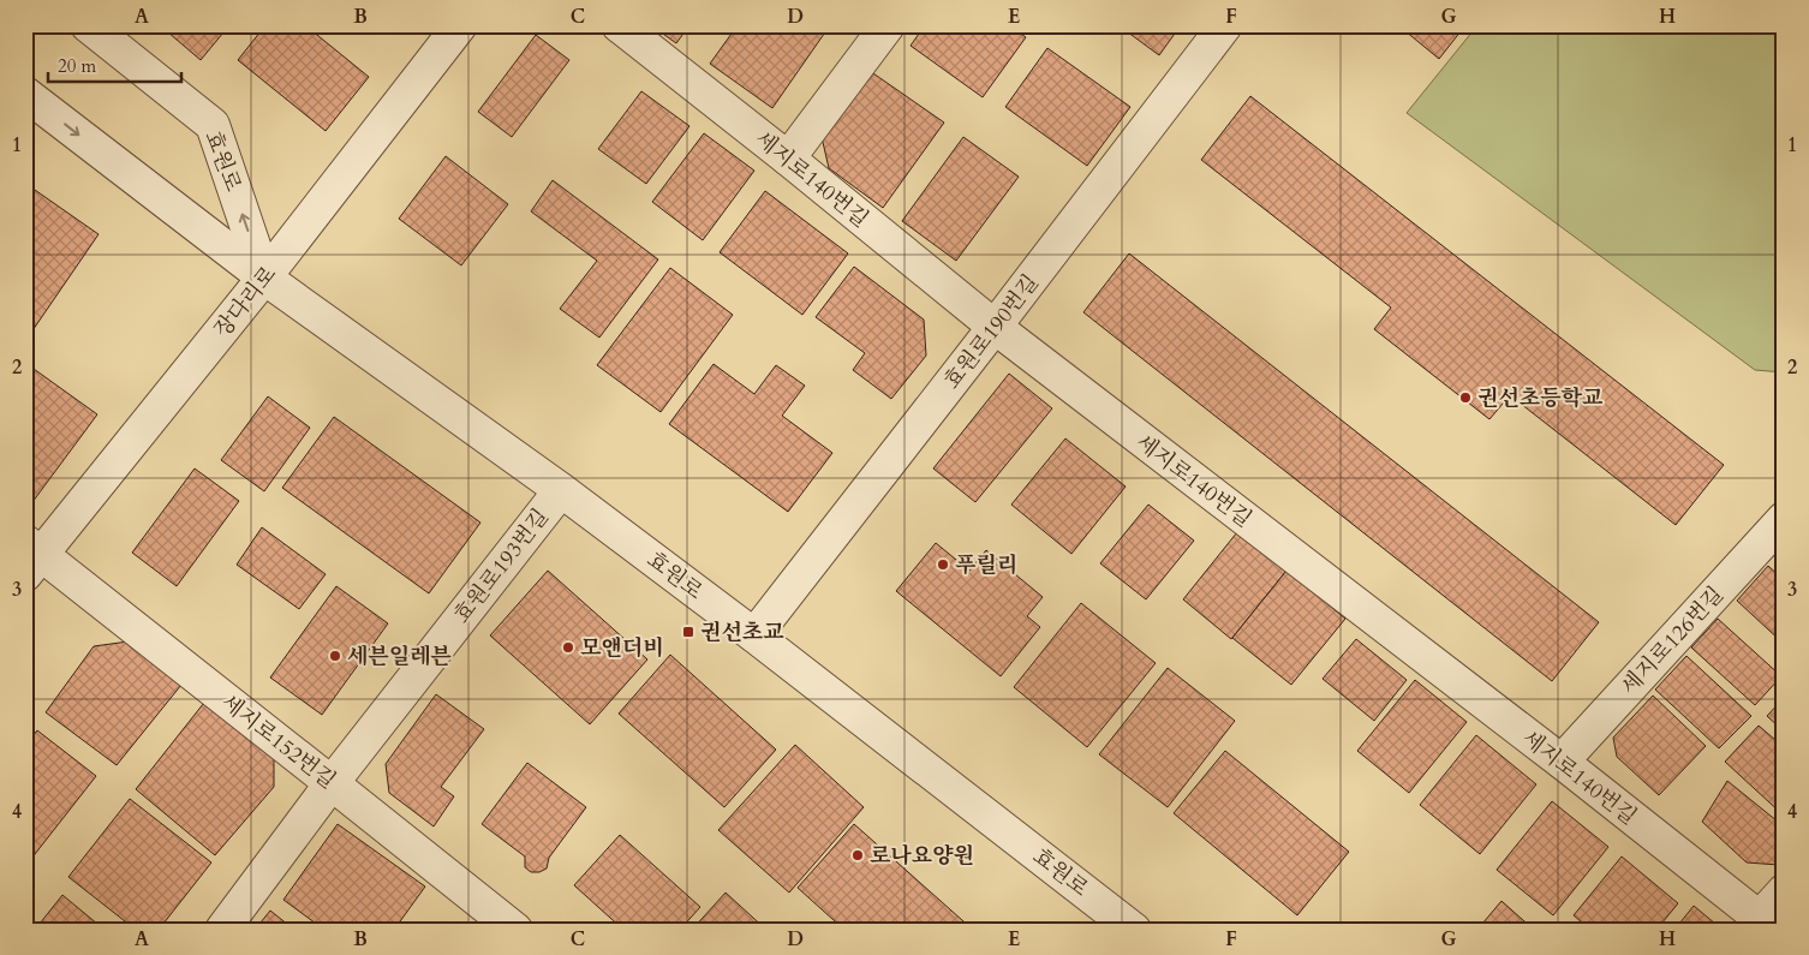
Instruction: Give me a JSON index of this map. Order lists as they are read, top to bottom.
{
  "streets": {
    "street": [
      "효원로",
      "세지로140번길",
      "장다리로",
      "효원로190번길",
      "효원로193번길",
      "세지로126번길",
      "세지로152번길"
    ]
  },
  "crossings": [
    ["효원로", "장다리로"],
    ["효원로", "효원로190번길"],
    ["효원로", "효원로193번길"],
    ["세지로140번길", "효원로190번길"],
    ["세지로140번길", "세지로126번길"],
    ["장다리로", "세지로152번길"],
    ["효원로193번길", "세지로152번길"]
  ],
  "places": {
    "other": [
      "권선초등학교",
      "푸릴리",
      "모앤더비",
      "세븐일레븐",
      "로나요양원"
    ],
    "transit": ["권선초교"]
  },
  "scale_bar": "20 m",
  "grid": {
    "columns": [
      "A",
      "B",
      "C",
      "D",
      "E",
      "F",
      "G",
      "H"
    ],
    "rows": [
      "1",
      "2",
      "3",
      "4"
    ]
  }
}
